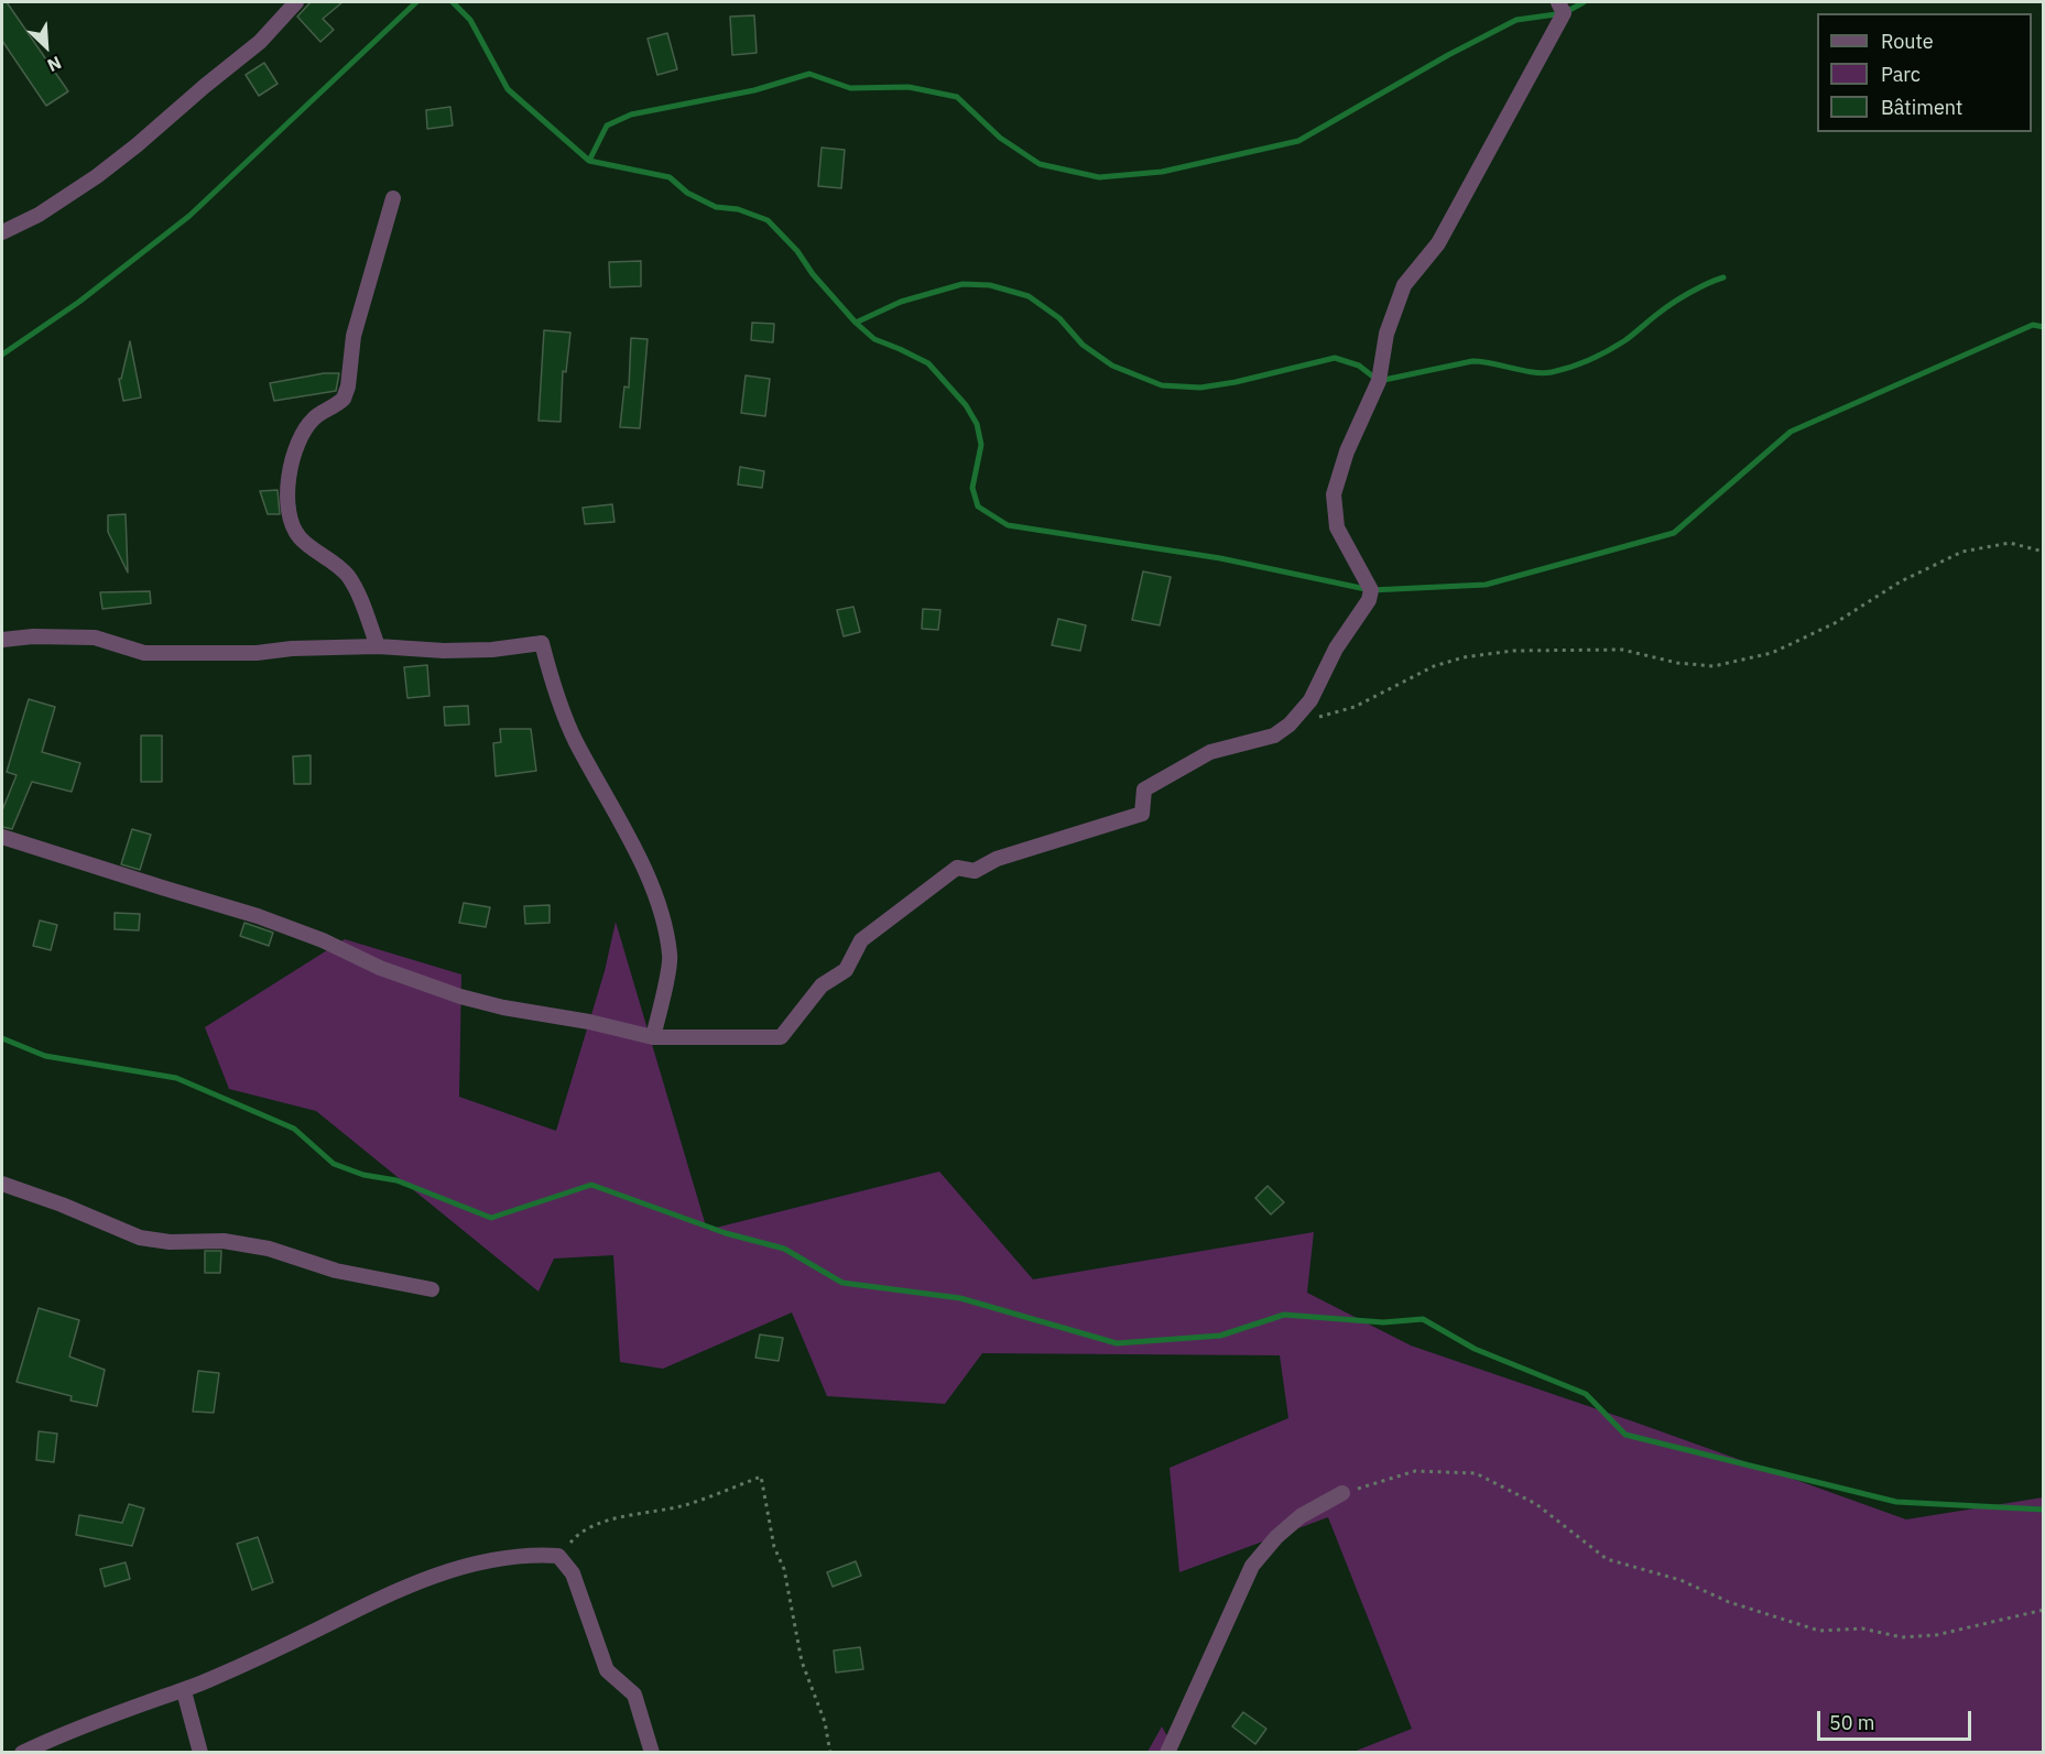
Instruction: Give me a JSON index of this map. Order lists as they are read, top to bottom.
{
  "legend": ["Route", "Parc", "Bâtiment"],
  "scale_bar": "50 m",
  "north": "bottom right"
}
